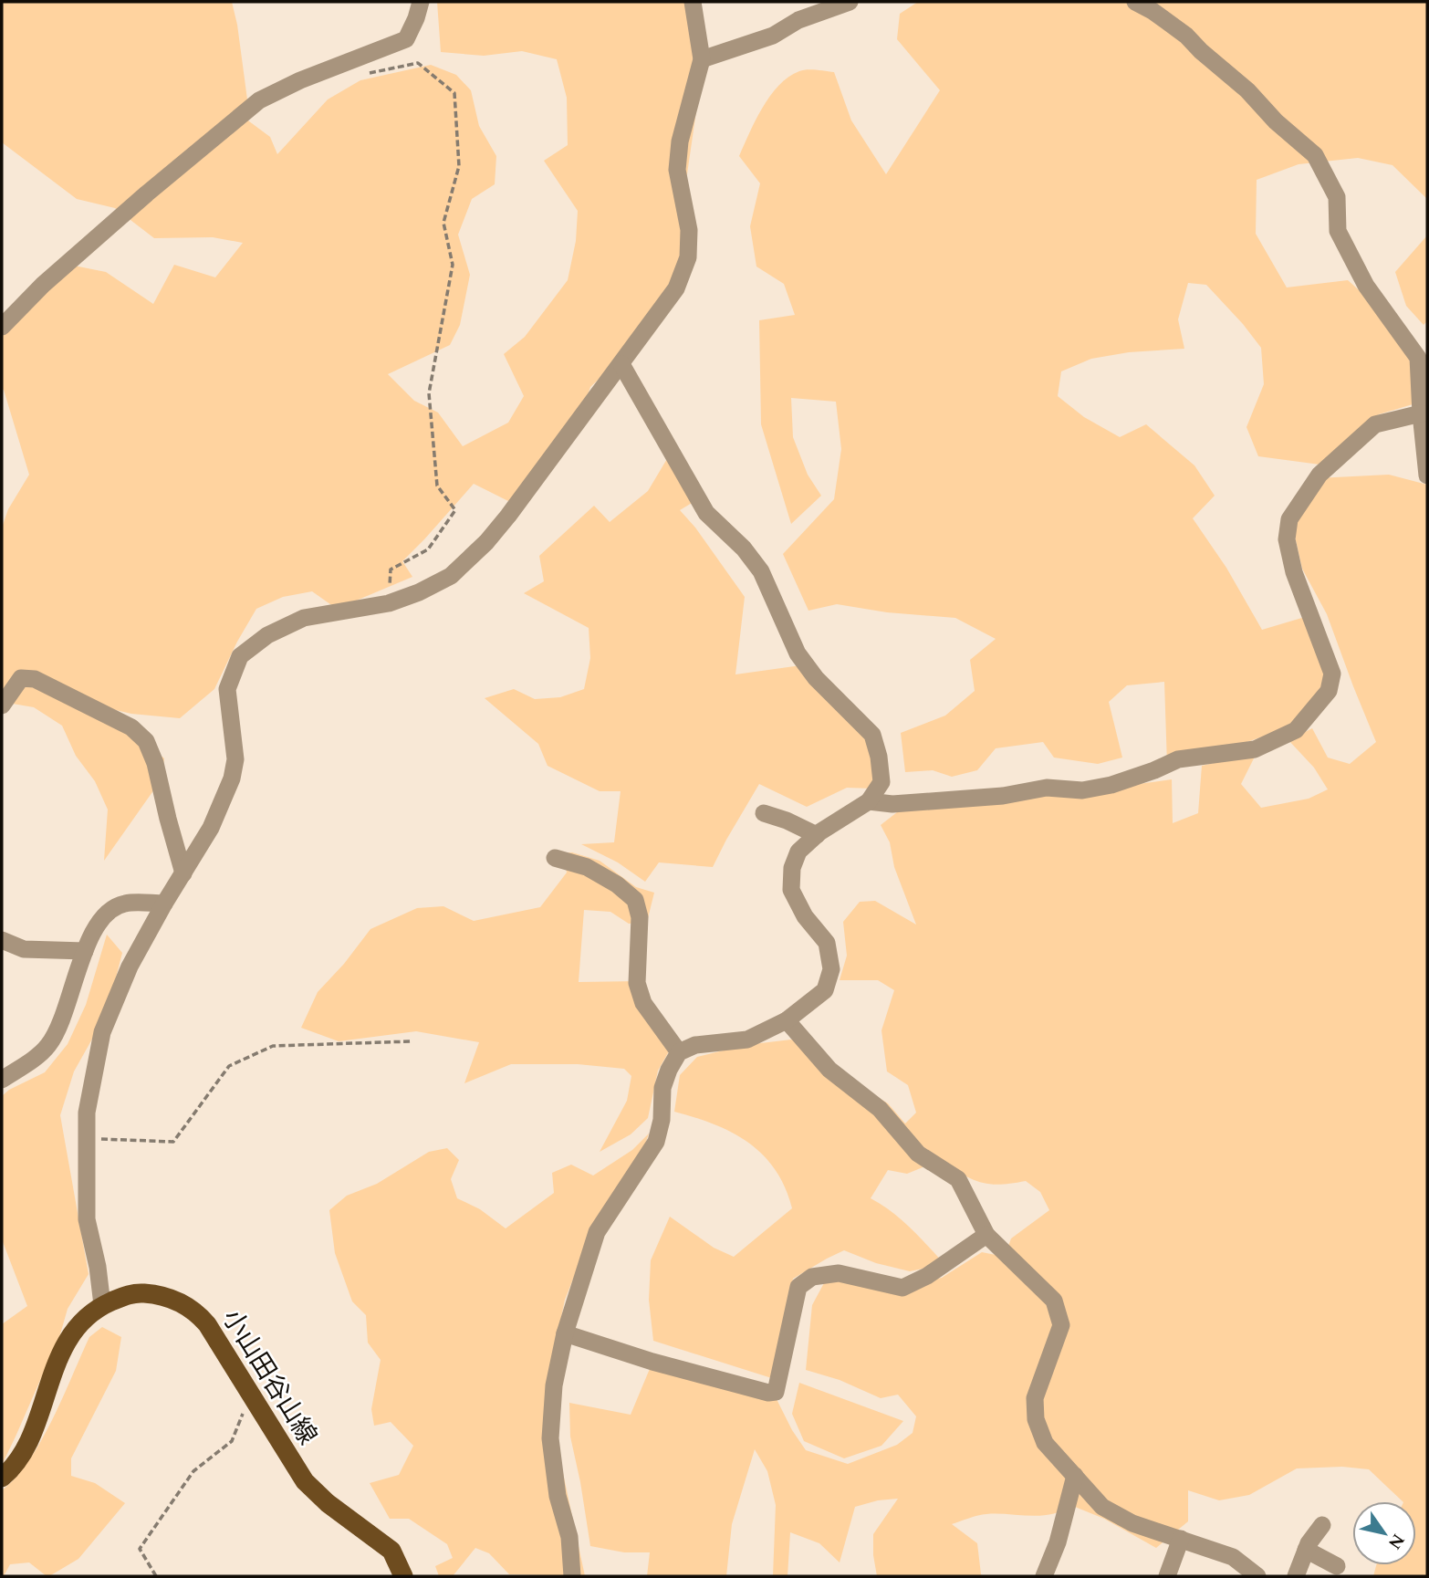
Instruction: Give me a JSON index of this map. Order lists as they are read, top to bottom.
{
  "streets": {
    "main road": ["小山田谷山線"]
  },
  "north": "bottom right"
}
